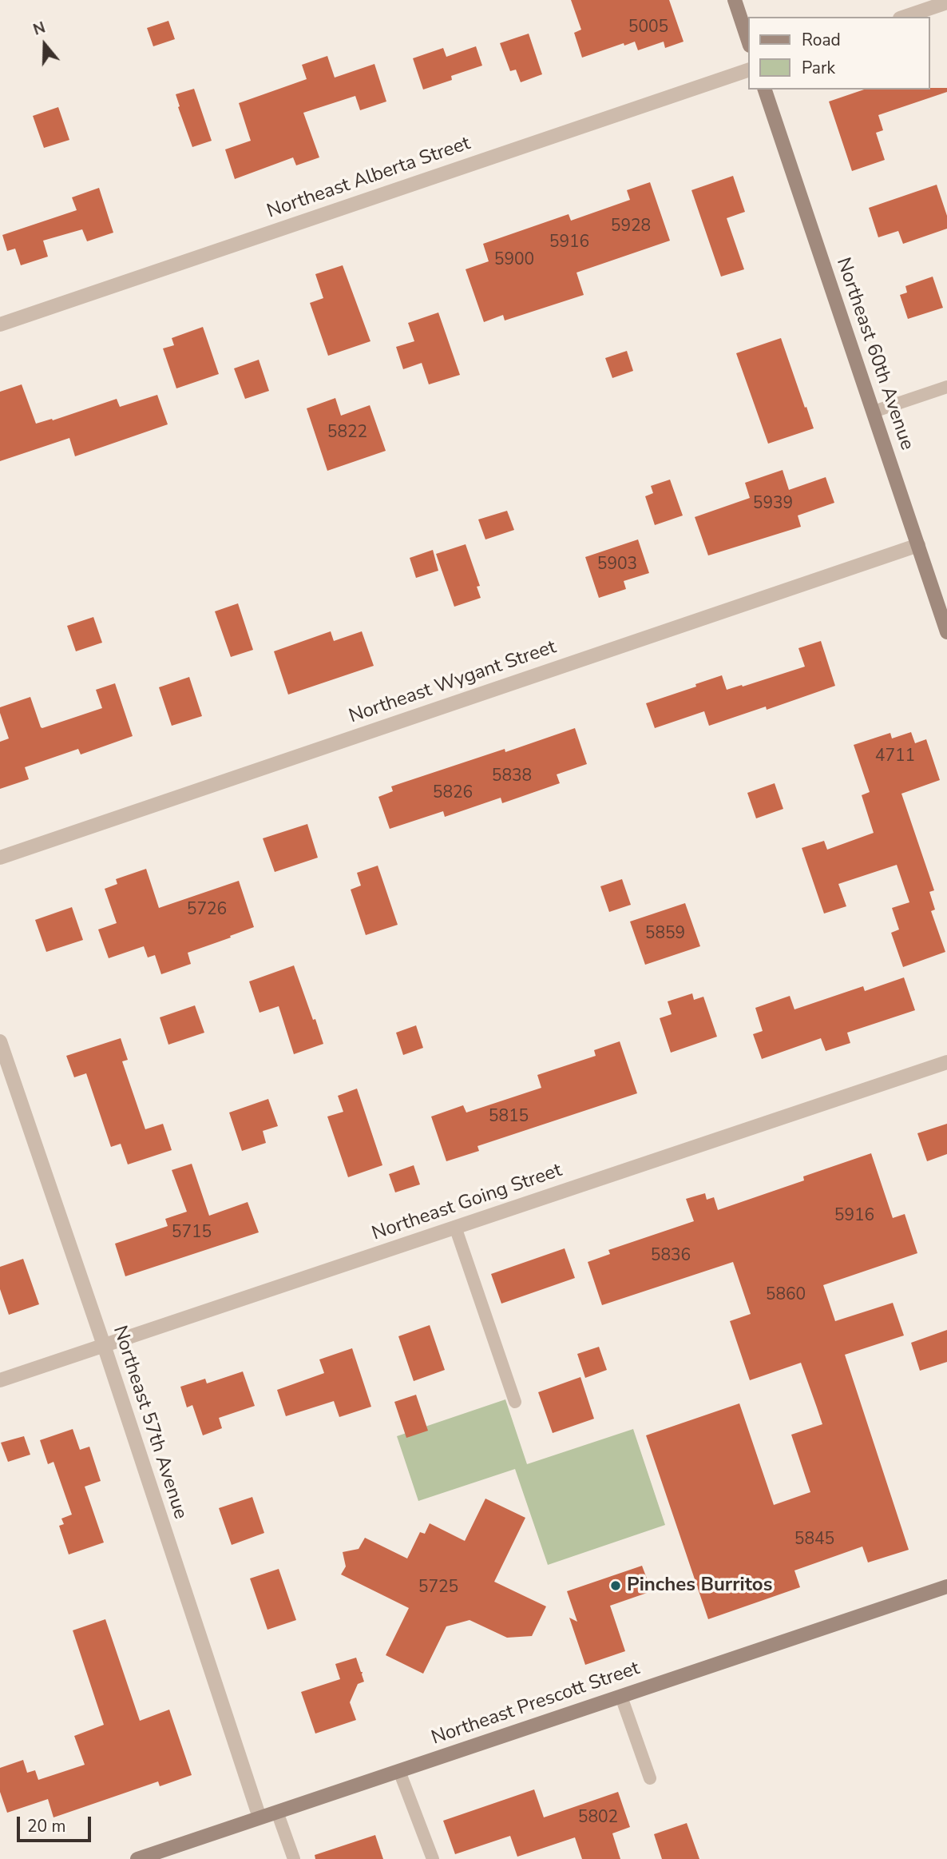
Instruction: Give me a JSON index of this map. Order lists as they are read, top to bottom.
{
  "streets": {
    "street": [
      "Northeast Alberta Street",
      "Northeast 60th Avenue",
      "Northeast Wygant Street",
      "Northeast Going Street",
      "Northeast 57th Avenue",
      "Northeast Prescott Street"
    ]
  },
  "crossings": [
    ["Northeast 60th Avenue", "Northeast Wygant Street"],
    ["Northeast Going Street", "Northeast 57th Avenue"],
    ["Northeast 57th Avenue", "Northeast Prescott Street"]
  ],
  "places": ["Pinches Burritos"],
  "house_numbers": [
    "5005",
    "5928",
    "5916",
    "5900",
    "5822",
    "5939",
    "5903",
    "4711",
    "5838",
    "5826",
    "5726",
    "5859",
    "5815",
    "5916",
    "5715",
    "5836",
    "5860",
    "5845",
    "5725",
    "5802"
  ],
  "legend": ["Road", "Park"],
  "scale_bar": "20 m",
  "north": "top"
}
